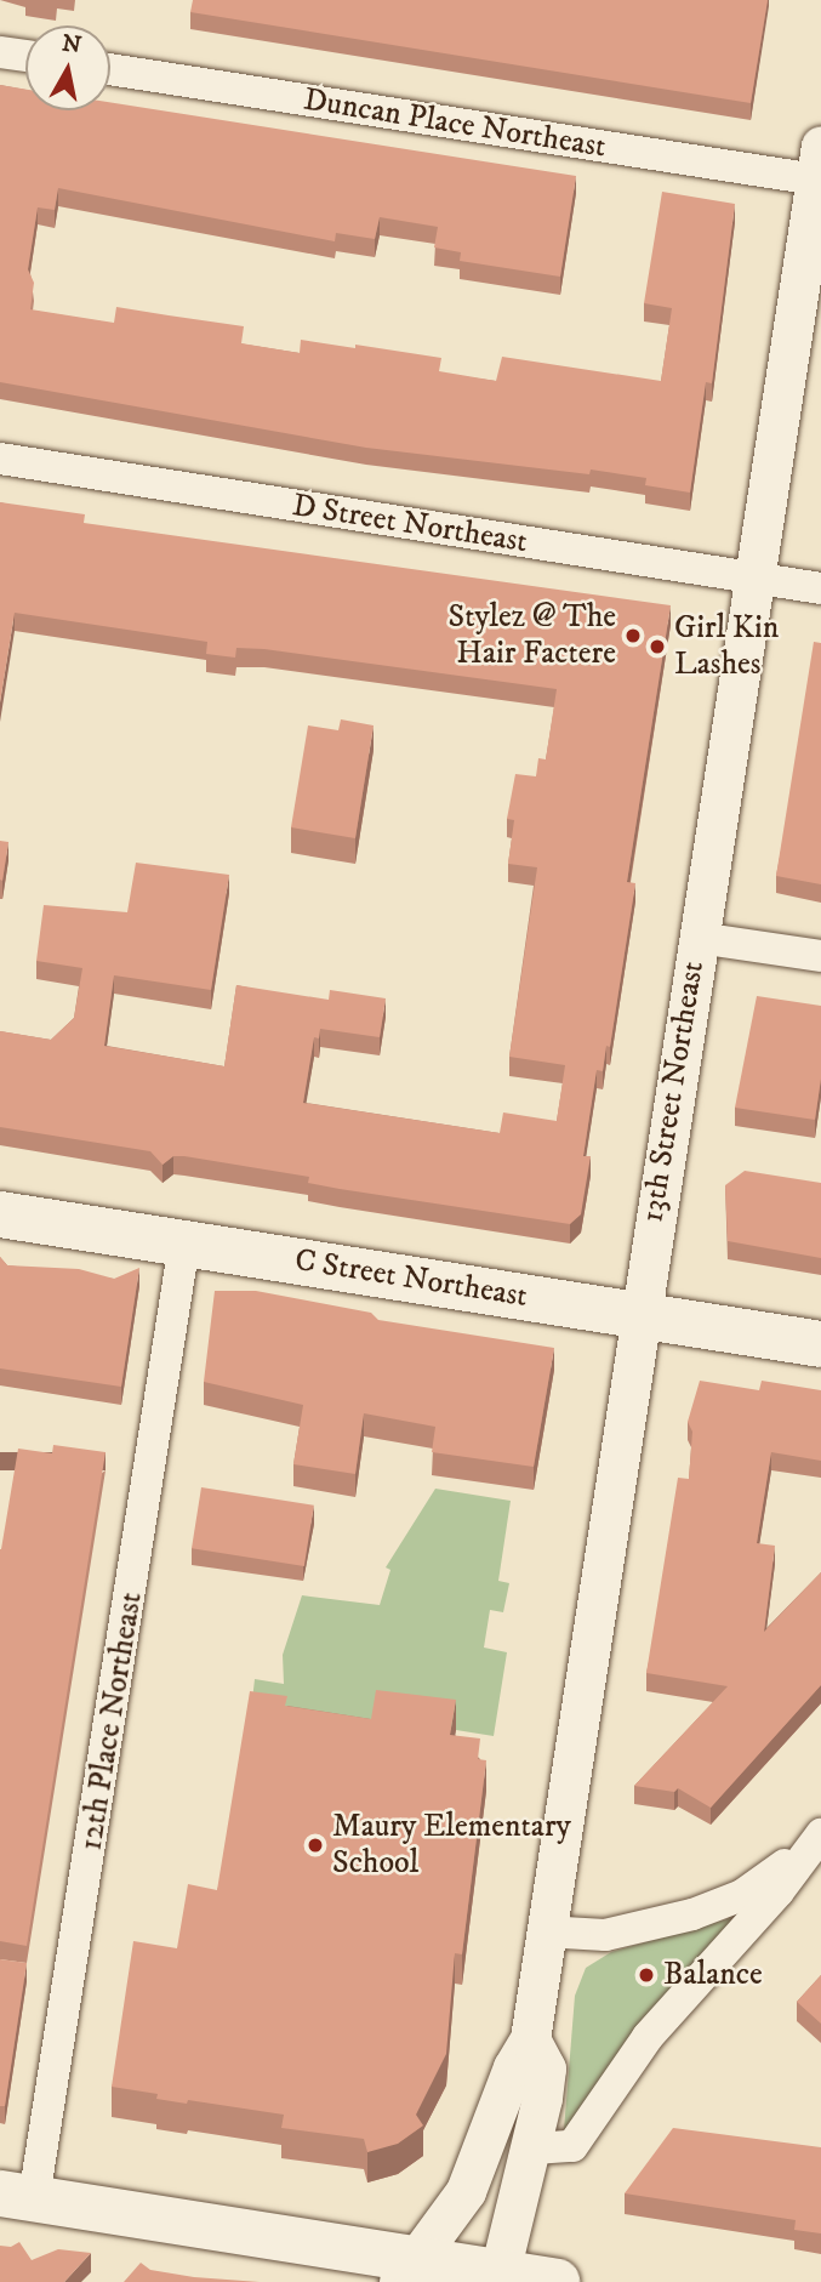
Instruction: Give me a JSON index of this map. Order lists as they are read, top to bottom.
{
  "streets": {
    "main road": ["C Street Northeast"],
    "street": [
      "Duncan Place Northeast",
      "D Street Northeast",
      "13th Street Northeast",
      "12th Place Northeast"
    ]
  },
  "crossings": [
    ["Duncan Place Northeast", "13th Street Northeast"],
    ["D Street Northeast", "13th Street Northeast"],
    ["13th Street Northeast", "C Street Northeast"],
    ["C Street Northeast", "12th Place Northeast"]
  ],
  "places": [
    "Stylez @ The Hair Factere",
    "Girl Kin Lashes",
    "Maury Elementary School",
    "Balance"
  ],
  "north": "top"
}
